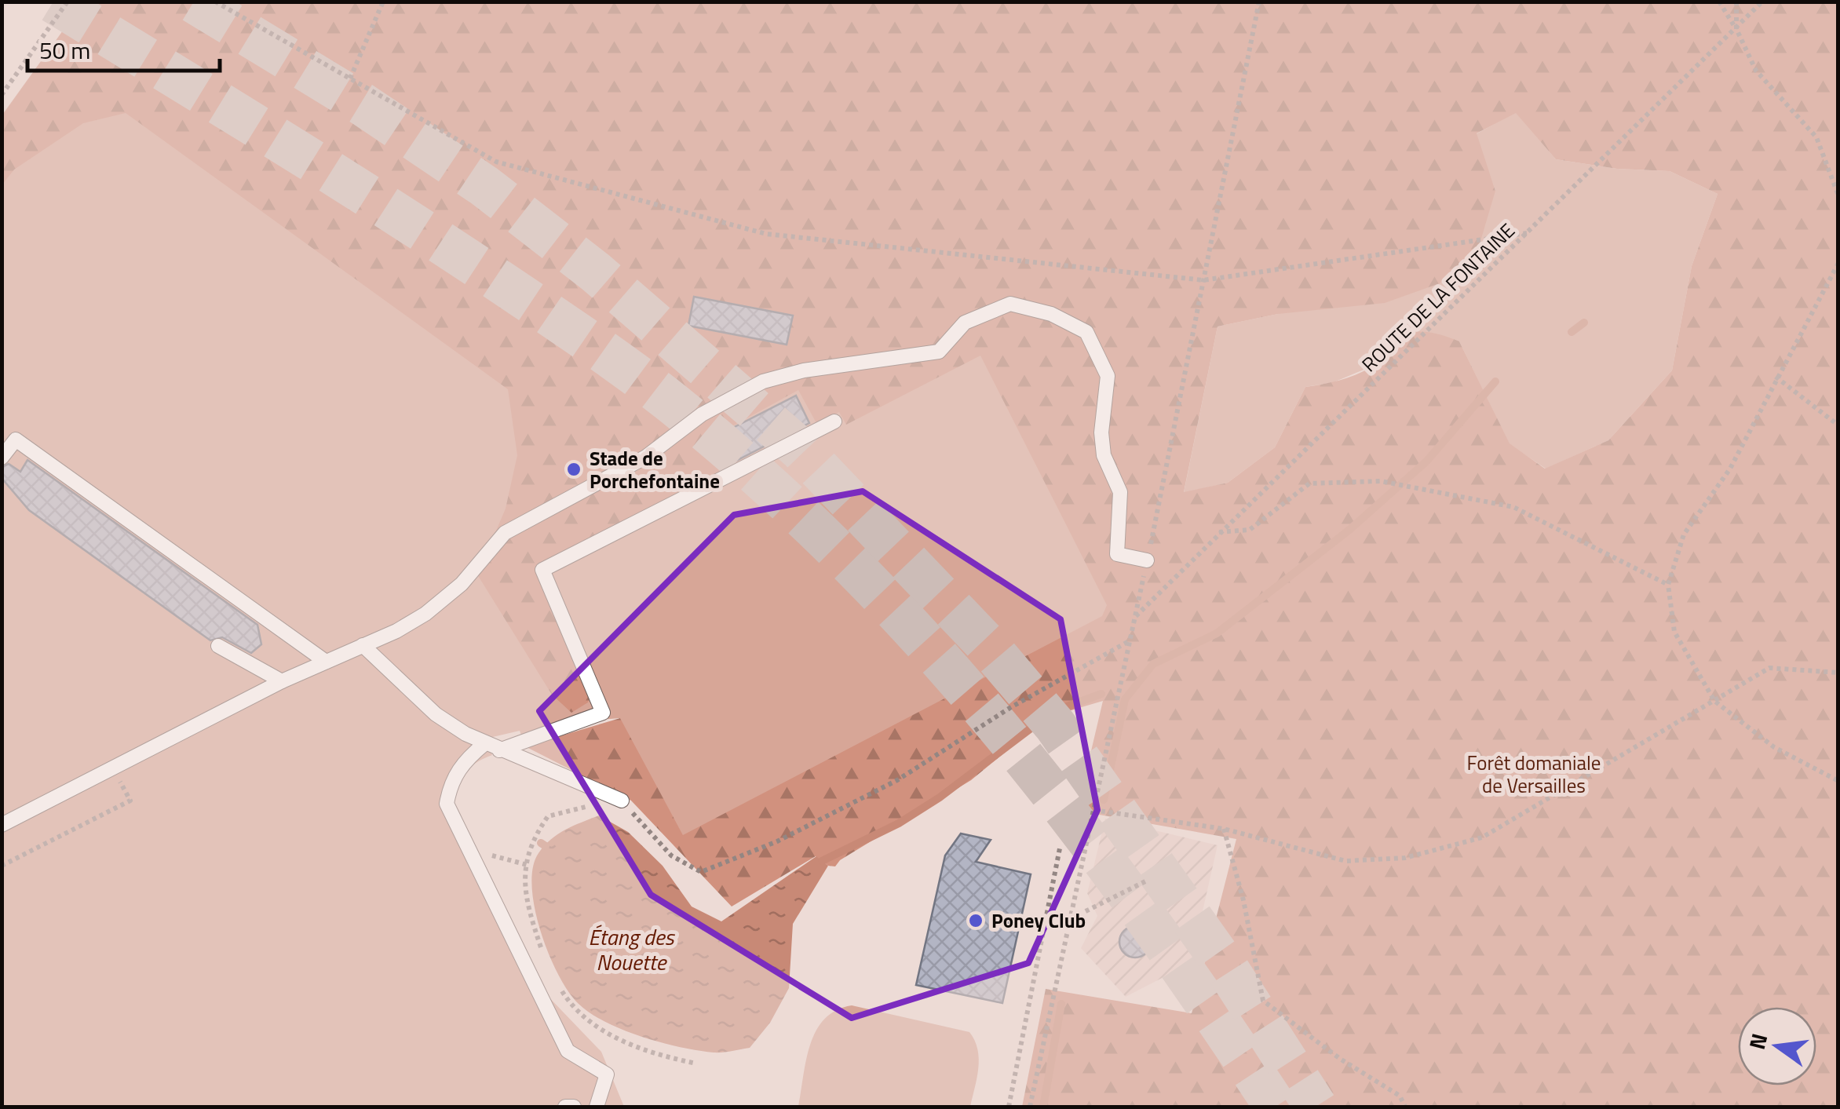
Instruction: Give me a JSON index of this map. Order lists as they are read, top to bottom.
{
  "streets": {
    "path": ["ROUTE DE LA FONTAINE"]
  },
  "water": ["Étang des Nouette"],
  "parks": ["Forêt domaniale de Versailles"],
  "places": ["Stade de Porchefontaine", "Poney Club"],
  "scale_bar": "50 m",
  "north": "left"
}
